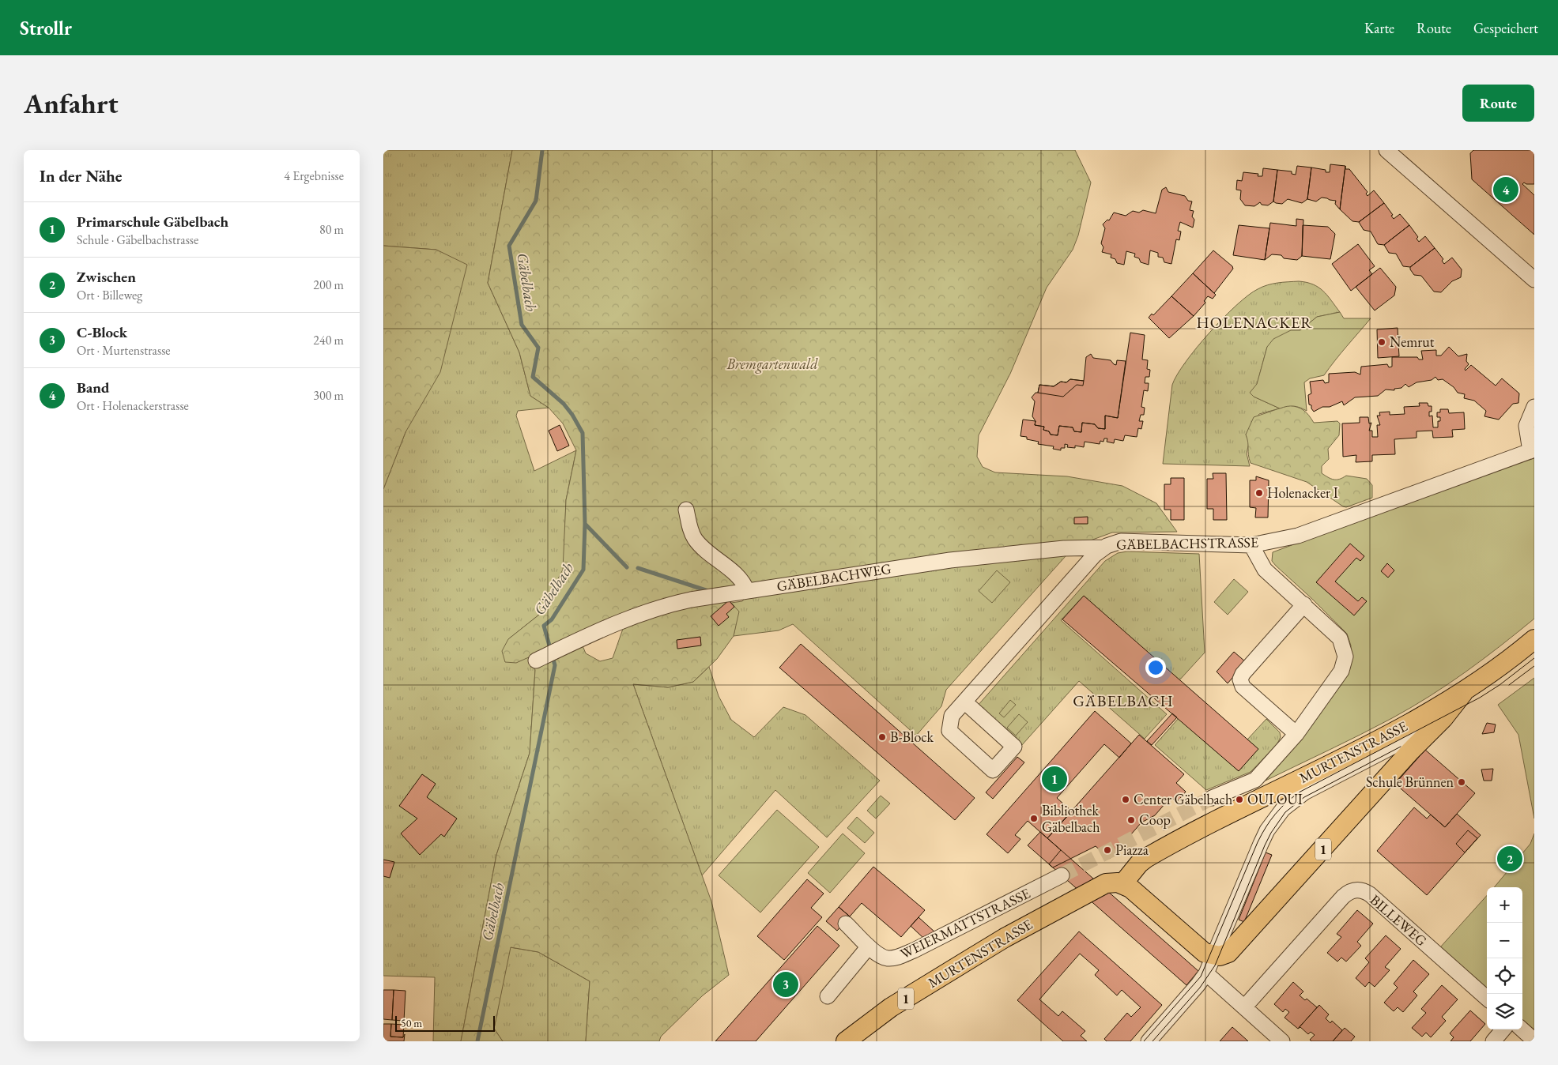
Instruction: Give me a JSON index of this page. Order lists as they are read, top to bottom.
{
  "streets": {
    "main road": ["MURTENSTRASSE", "1"],
    "street": [
      "GÄBELBACHSTRASSE",
      "GÄBELBACHWEG",
      "BILLEWEG",
      "WEIERMATTSTRASSE"
    ]
  },
  "crossings": [
    ["GÄBELBACHSTRASSE", "GÄBELBACHWEG"]
  ],
  "districts": ["HOLENACKER", "GÄBELBACH"],
  "water": ["Gäbelbach"],
  "parks": ["Bremgartenwald"],
  "places": [
    "Nemrut",
    "Holenacker I",
    "B-Block",
    "Schule Brünnen",
    "Center Gäbelbach",
    "OUI OUI",
    "Bibliothek Gäbelbach",
    "Coop",
    "Piazza"
  ],
  "scale_bar": "50 m",
  "page": {
    "header": "Strollr",
    "nav": ["Karte", "Route", "Gespeichert"],
    "buttons": "Route",
    "title": "Anfahrt",
    "heading": ["In der Nähe", "4 Ergebnisse"],
    "pins": [
      "4",
      "1",
      "2",
      "3"
    ],
    "list": [
      {
        "mark": "1",
        "name": "Primarschule Gäbelbach",
        "note": "Schule · Gäbelbachstrasse",
        "value": "80 m"
      },
      {
        "mark": "2",
        "name": "Zwischen",
        "note": "Ort · Billeweg",
        "value": "200 m"
      },
      {
        "mark": "3",
        "name": "C-Block",
        "note": "Ort · Murtenstrasse",
        "value": "240 m"
      },
      {
        "mark": "4",
        "name": "Band",
        "note": "Ort · Holenackerstrasse",
        "value": "300 m"
      }
    ],
    "map_buttons": ["+", "−"],
    "scale": "50 m"
  }
}
